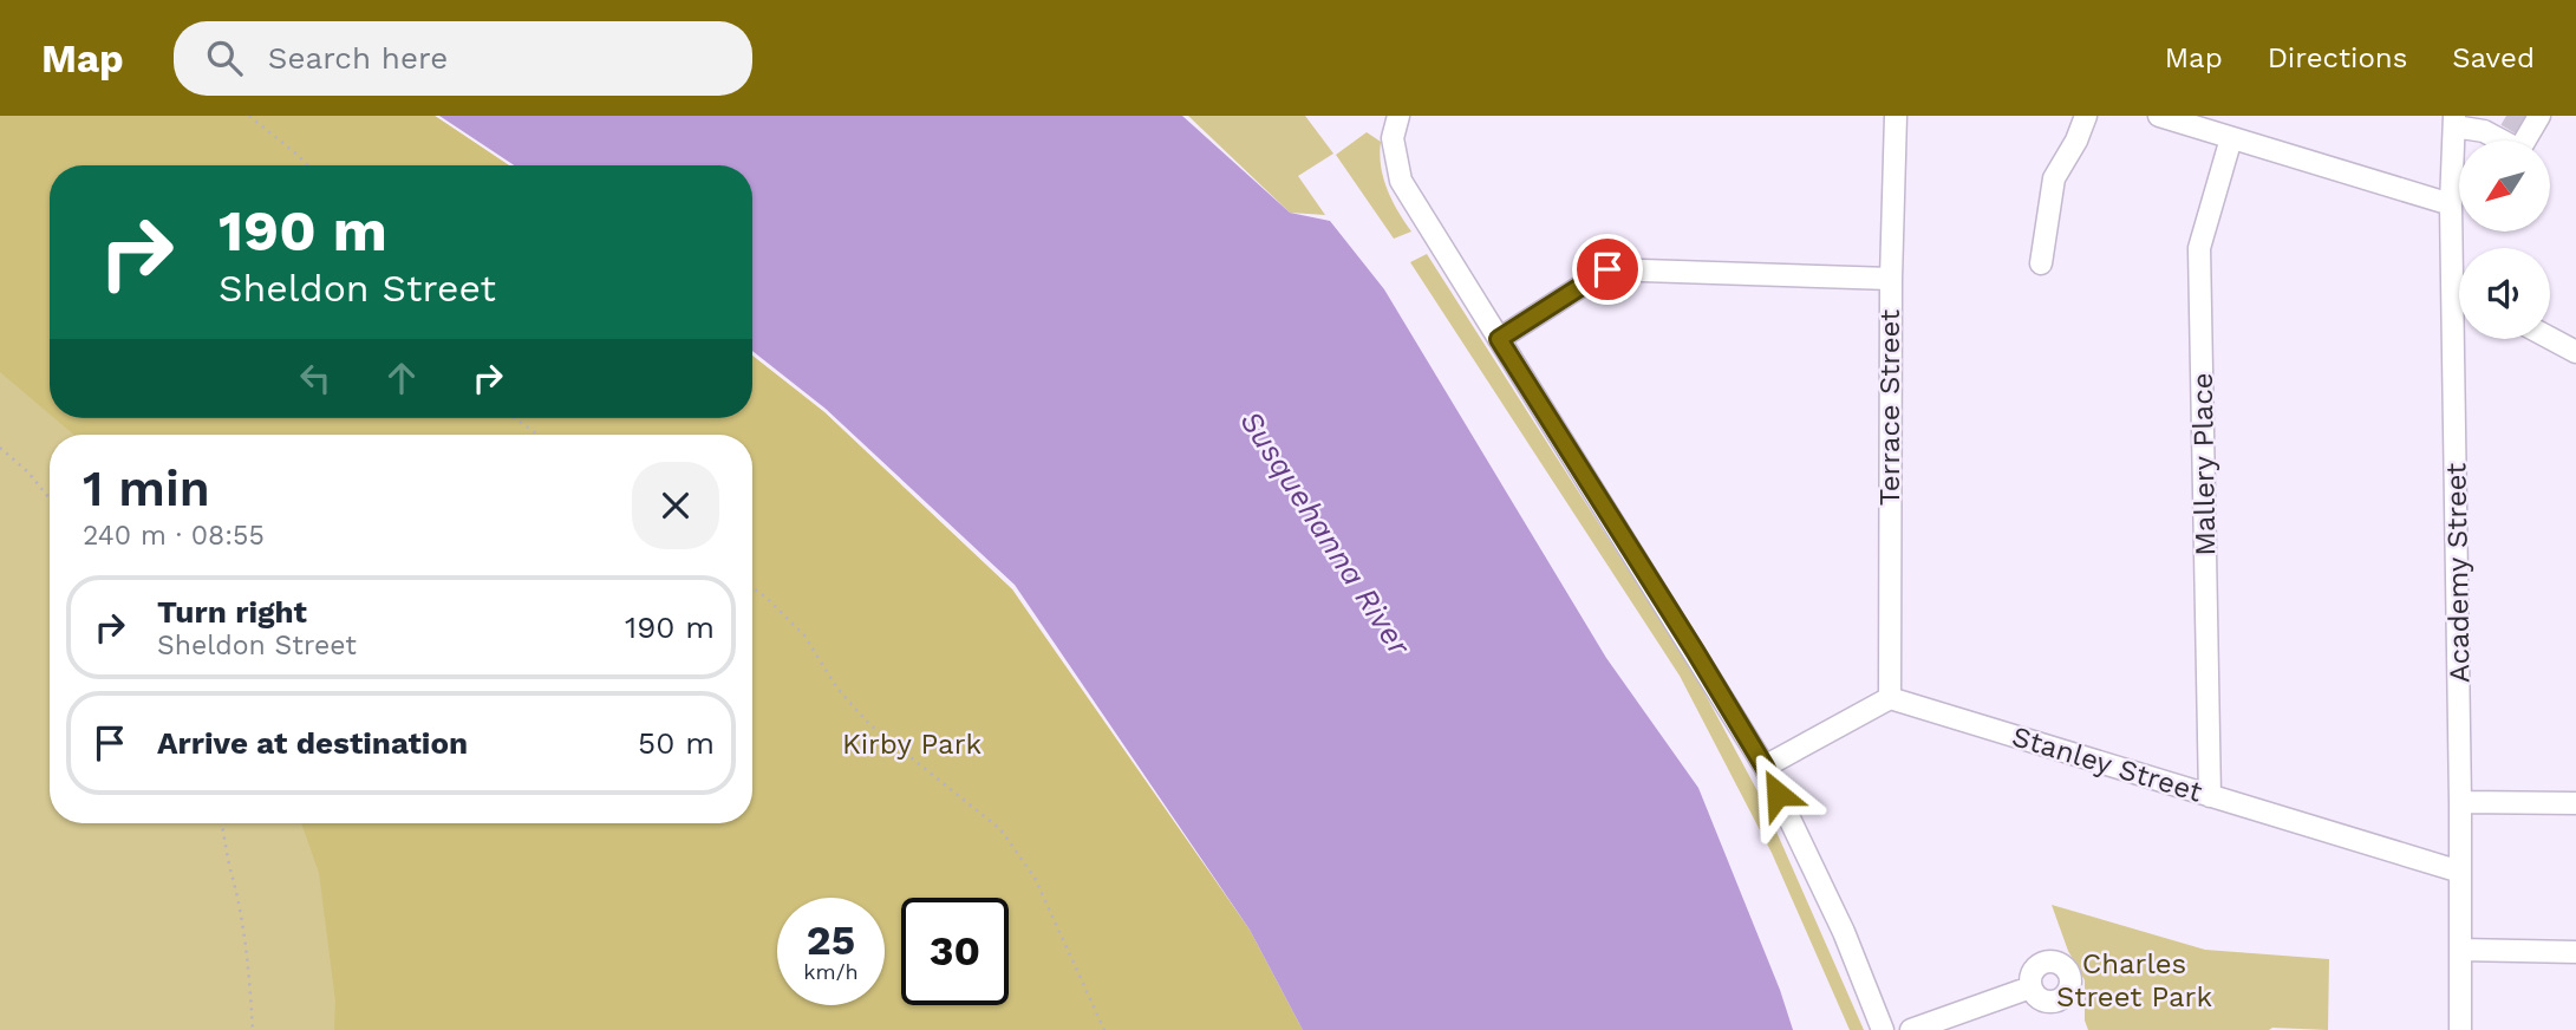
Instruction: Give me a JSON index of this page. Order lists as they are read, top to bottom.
{
  "streets": {
    "street": [
      "Terrace Street",
      "Mallery Place",
      "Academy Street",
      "Stanley Street"
    ]
  },
  "crossings": [
    ["Terrace Street", "Stanley Street"],
    ["Mallery Place", "Stanley Street"],
    ["Academy Street", "Stanley Street"]
  ],
  "water": ["Susquehanna River"],
  "parks": ["Kirby Park", "Charles Street Park"],
  "north": "bottom left",
  "page": {
    "header": "Map",
    "search": "Search here",
    "nav": ["Map", "Directions", "Saved"],
    "turn": ["190 m", "Sheldon Street"],
    "heading": ["1 min", "240 m · 08:55"],
    "list": [
      {
        "name": "Turn right",
        "note": "Sheldon Street",
        "value": "190 m"
      },
      {
        "name": "Arrive at destination",
        "value": "50 m"
      }
    ],
    "speed": "25 km/h",
    "limit": "30"
  }
}
